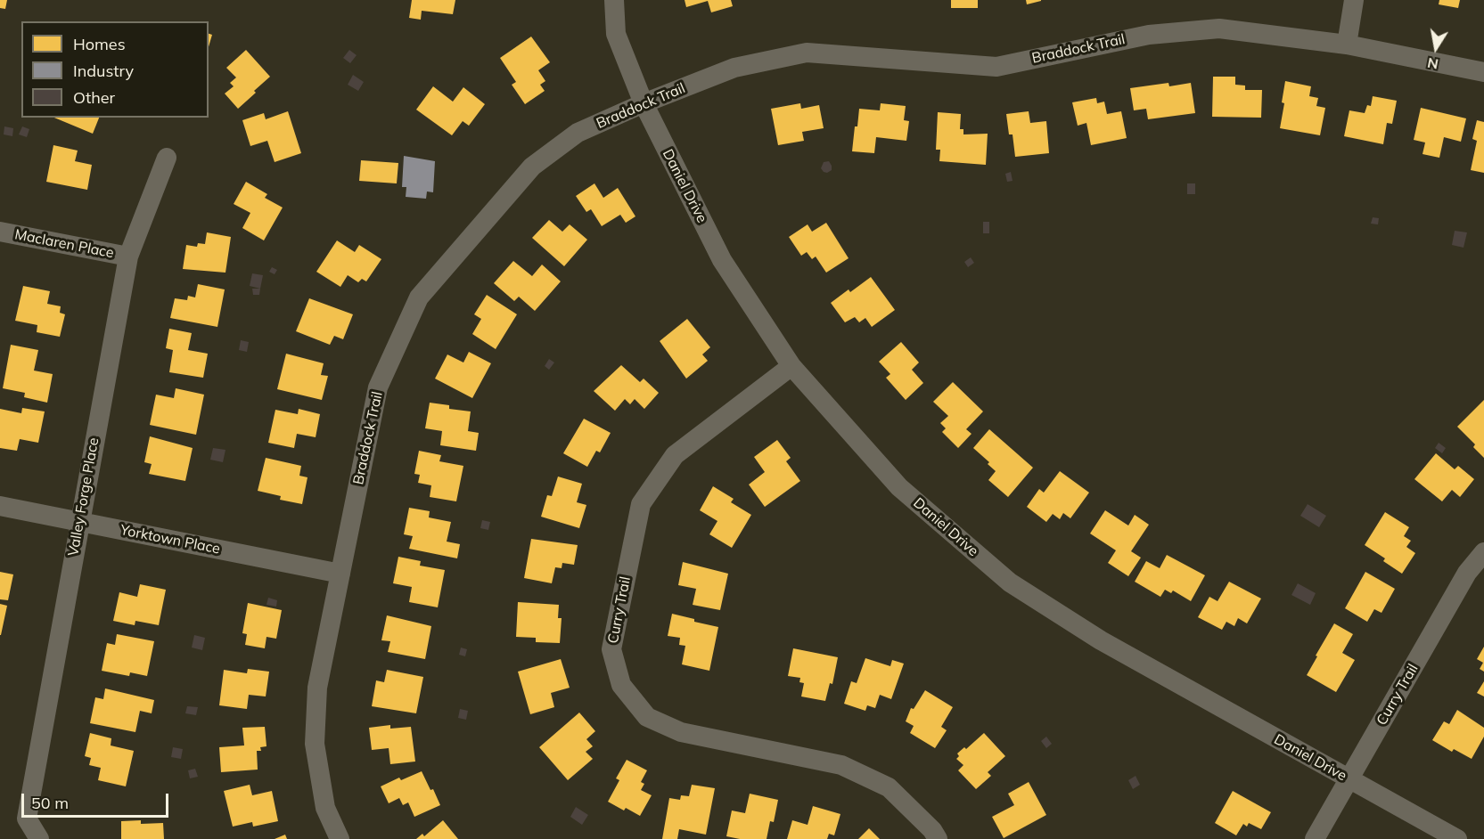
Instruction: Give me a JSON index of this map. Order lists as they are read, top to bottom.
{
  "streets": {
    "street": [
      "Braddock Trail",
      "Daniel Drive",
      "Maclaren Place",
      "Valley Forge Place",
      "Yorktown Place",
      "Curry Trail"
    ]
  },
  "crossings": [
    ["Braddock Trail", "Daniel Drive"],
    ["Braddock Trail", "Yorktown Place"],
    ["Daniel Drive", "Curry Trail"],
    ["Maclaren Place", "Valley Forge Place"],
    ["Valley Forge Place", "Yorktown Place"]
  ],
  "legend": ["Homes", "Industry", "Other"],
  "scale_bar": "50 m",
  "north": "bottom"
}
